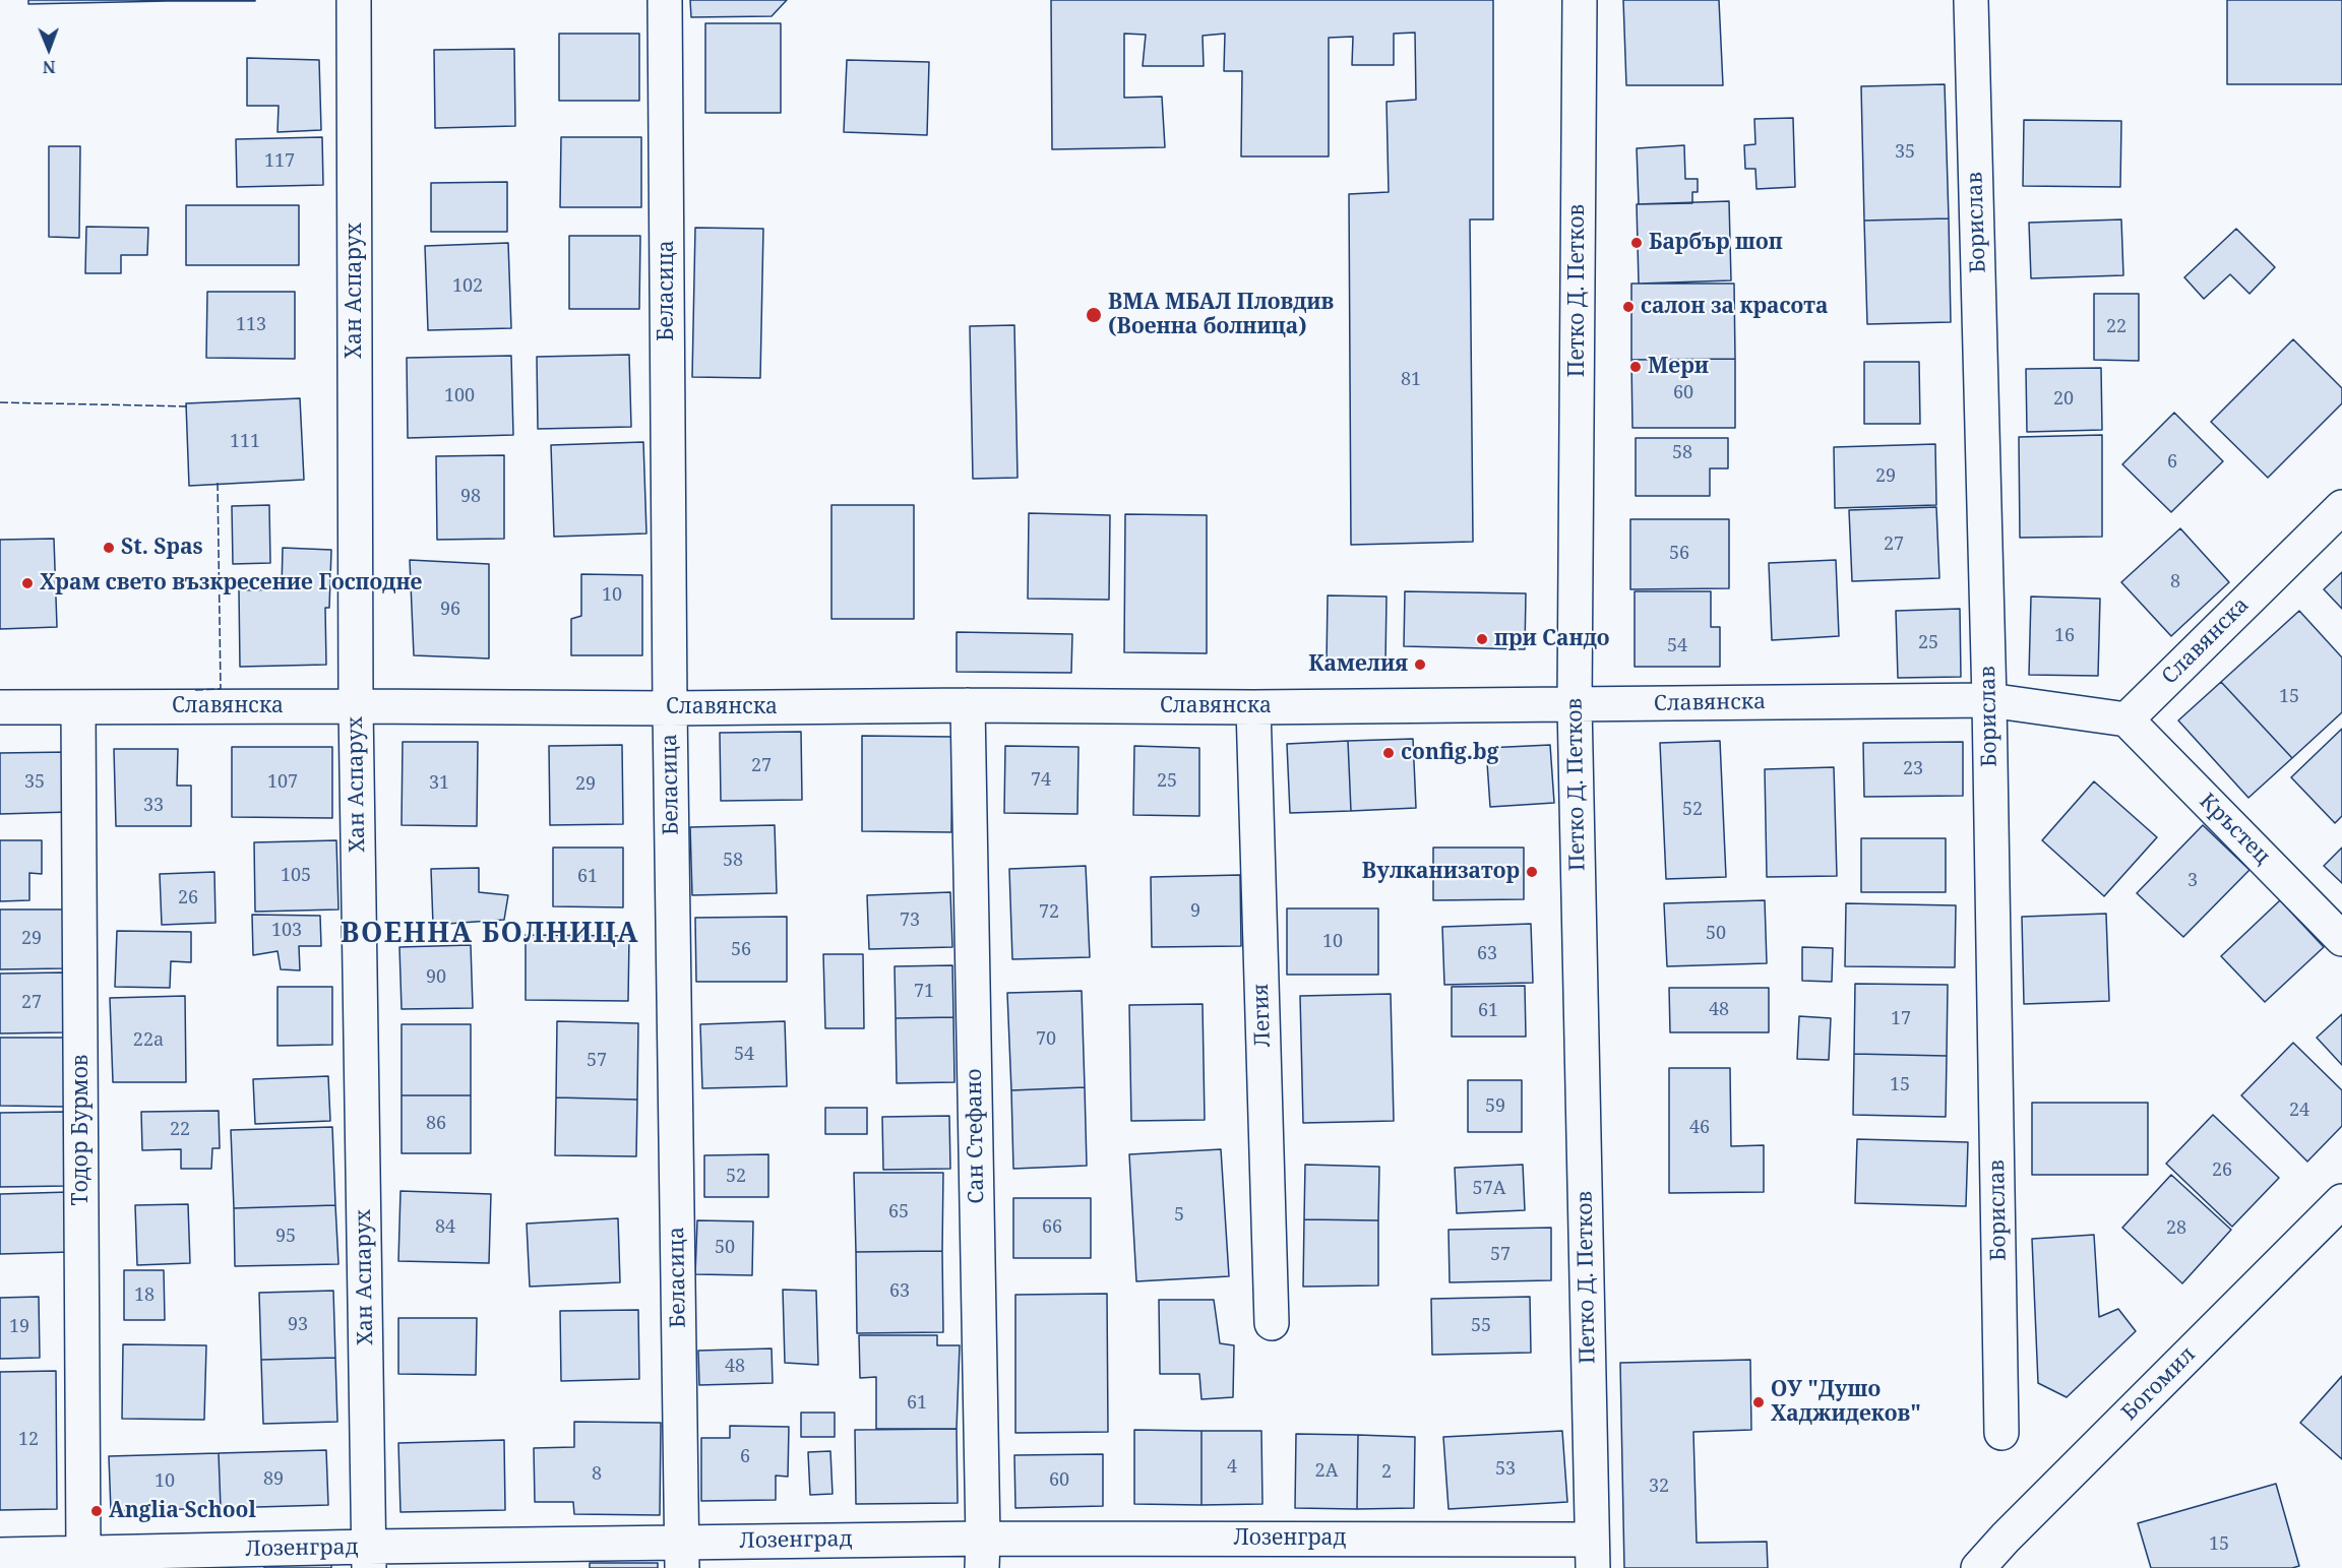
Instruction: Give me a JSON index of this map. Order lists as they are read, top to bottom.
{
  "streets": {
    "street": [
      "Борислав",
      "Хан Аспарух",
      "Беласица",
      "Петко Д. Петков",
      "Славянска",
      "Кръстец",
      "Легия",
      "Тодор Бурмов",
      "Сан Стефано",
      "Богомил",
      "Лозенград"
    ]
  },
  "crossings": [
    ["Борислав", "Славянска"],
    ["Хан Аспарух", "Славянска"],
    ["Хан Аспарух", "Лозенград"],
    ["Беласица", "Славянска"],
    ["Беласица", "Лозенград"],
    ["Петко Д. Петков", "Славянска"],
    ["Петко Д. Петков", "Лозенград"],
    ["Славянска", "Кръстец"],
    ["Славянска", "Легия"],
    ["Славянска", "Тодор Бурмов"],
    ["Славянска", "Сан Стефано"],
    ["Тодор Бурмов", "Лозенград"],
    ["Сан Стефано", "Лозенград"]
  ],
  "districts": ["ВОЕННА БОЛНИЦА"],
  "places": [
    "Барбър шоп",
    "салон за красота",
    "ВМА МБАЛ Пловдив (Военна болница)",
    "Мери",
    "St. Spas",
    "Храм свето възкресение Господне",
    "при Сандо",
    "Камелия",
    "config.bg",
    "Вулканизатор",
    "ОУ \"Душо Хаджидеков\"",
    "Anglia School"
  ],
  "house_numbers": [
    "35",
    "117",
    "102",
    "113",
    "22",
    "81",
    "60",
    "100",
    "20",
    "111",
    "58",
    "6",
    "29",
    "98",
    "27",
    "56",
    "8",
    "10",
    "96",
    "16",
    "25",
    "54",
    "15",
    "27",
    "23",
    "74",
    "25",
    "35",
    "107",
    "31",
    "29",
    "33",
    "52",
    "58",
    "105",
    "61",
    "3",
    "26",
    "9",
    "72",
    "73",
    "103",
    "50",
    "29",
    "10",
    "56",
    "63",
    "90",
    "71",
    "27",
    "48",
    "61",
    "17",
    "70",
    "22a",
    "54",
    "57",
    "15",
    "59",
    "24",
    "86",
    "46",
    "22",
    "26",
    "52",
    "57А",
    "65",
    "5",
    "84",
    "66",
    "28",
    "95",
    "50",
    "57",
    "63",
    "18",
    "93",
    "55",
    "19",
    "48",
    "61",
    "12",
    "6",
    "4",
    "53",
    "2А",
    "2",
    "8",
    "89",
    "60",
    "10",
    "32",
    "15"
  ],
  "north": "bottom"
}
